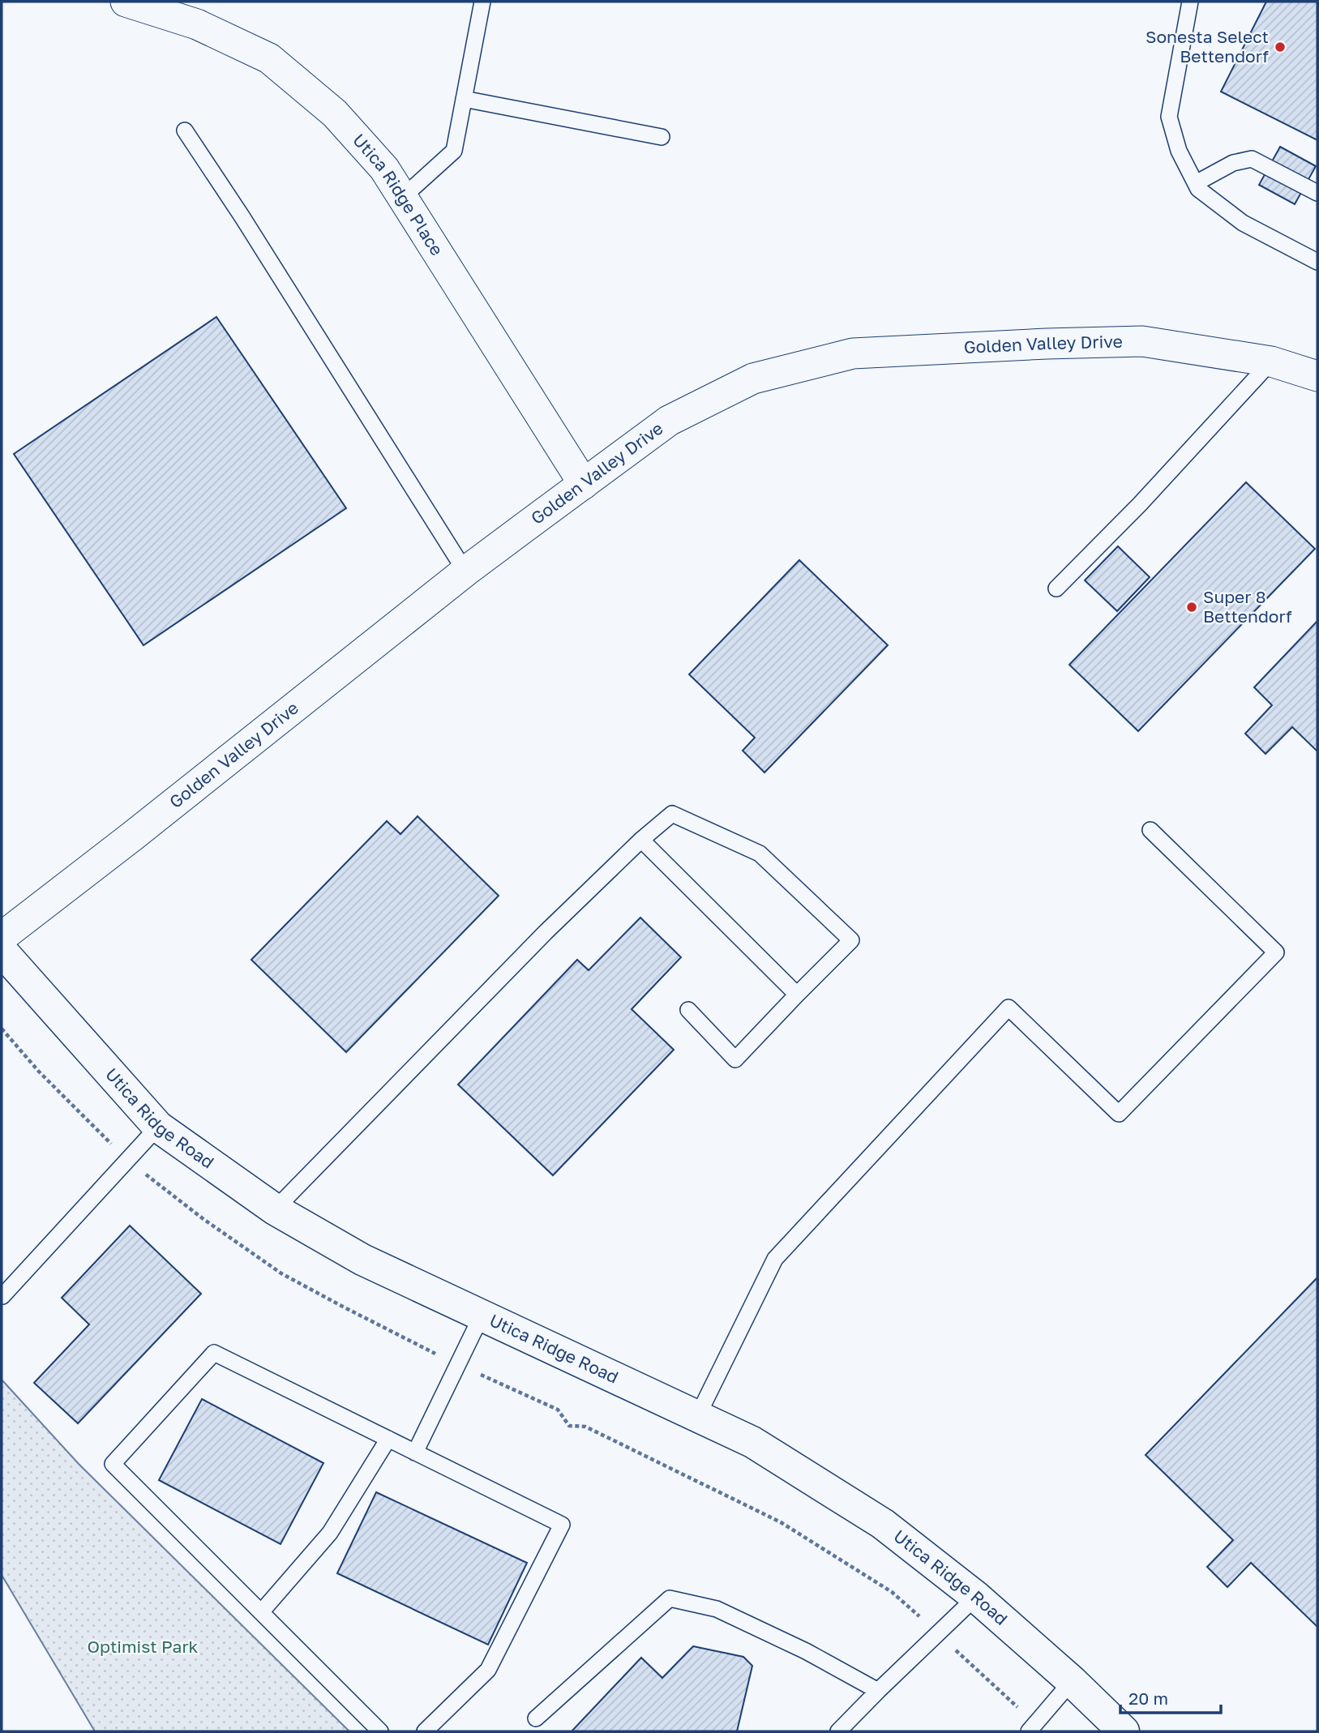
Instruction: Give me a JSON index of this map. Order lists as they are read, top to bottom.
{
  "streets": {
    "main road": ["Utica Ridge Road"],
    "street": ["Utica Ridge Place", "Golden Valley Drive"]
  },
  "crossings": [
    ["Utica Ridge Place", "Golden Valley Drive"]
  ],
  "parks": ["Optimist Park"],
  "places": ["Sonesta Select Bettendorf", "Super 8 Bettendorf"],
  "scale_bar": "20 m"
}
